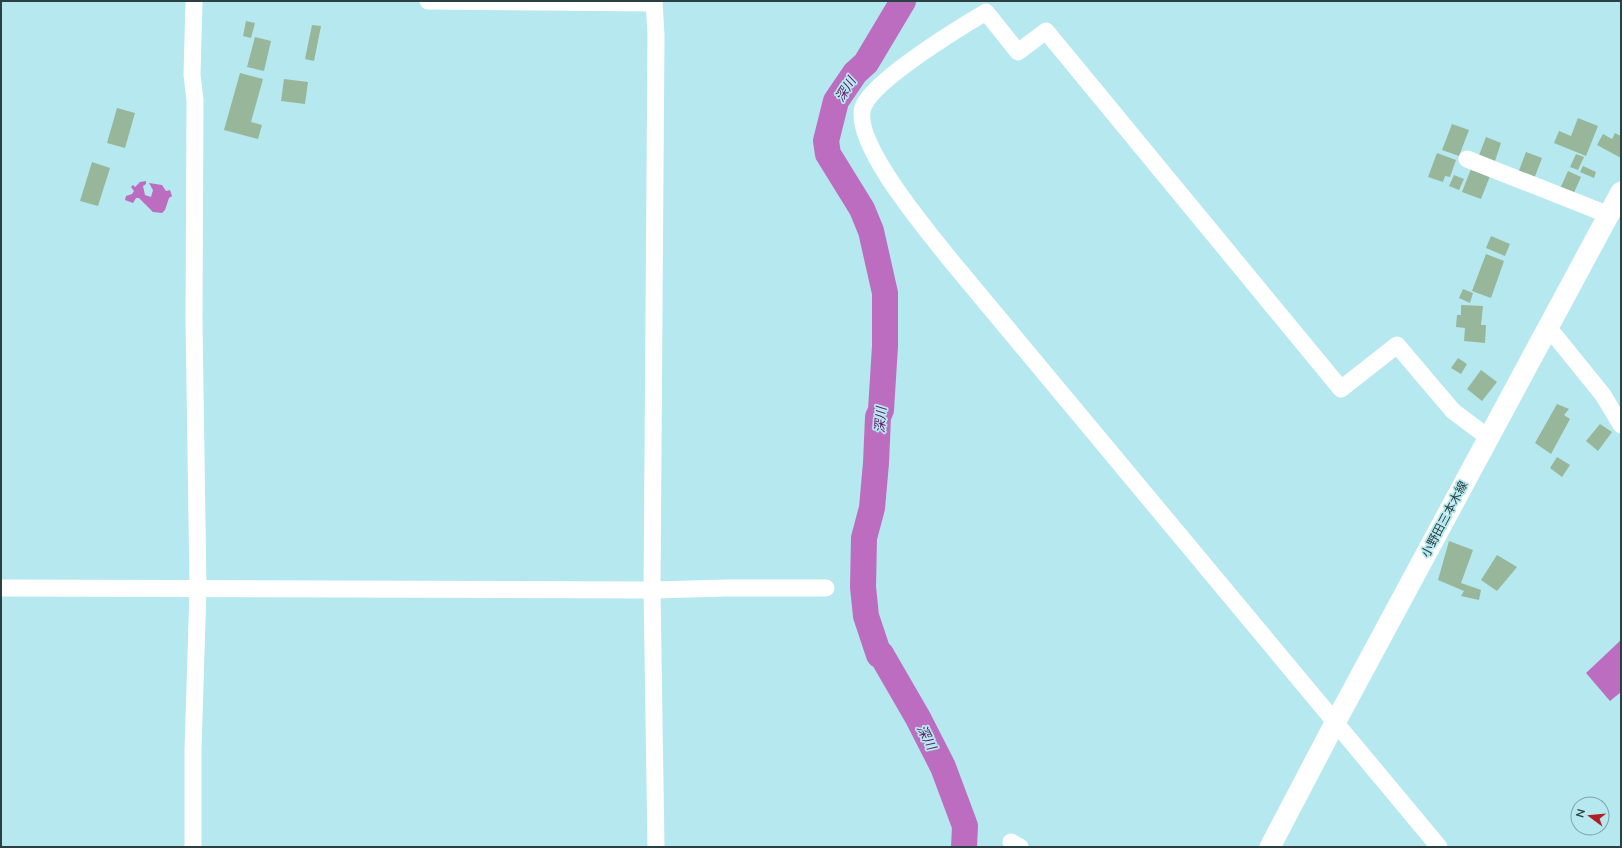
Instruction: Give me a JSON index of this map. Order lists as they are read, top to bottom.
{
  "streets": {
    "main road": ["小野田三本木線"]
  },
  "water": ["深川"],
  "north": "left"
}
